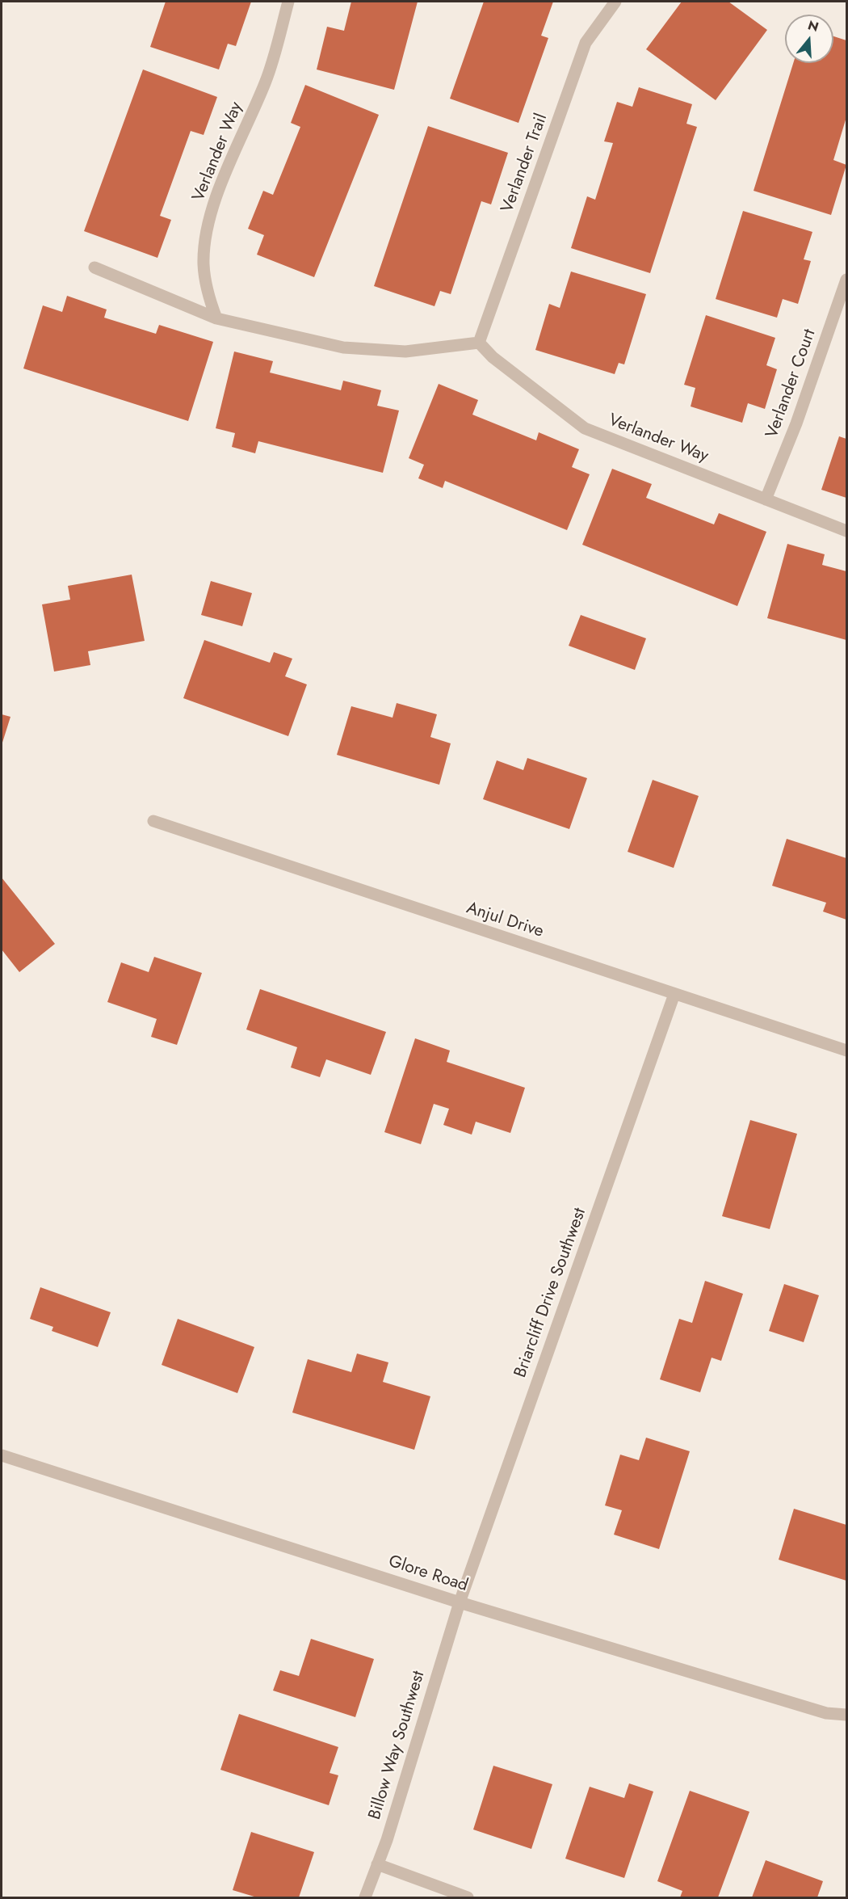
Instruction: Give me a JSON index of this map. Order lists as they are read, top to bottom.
{
  "streets": {
    "street": [
      "Verlander Way",
      "Verlander Trail",
      "Verlander Court",
      "Anjul Drive",
      "Briarcliff Drive Southwest",
      "Glore Road",
      "Billow Way Southwest"
    ]
  },
  "crossings": [
    ["Verlander Way", "Verlander Trail"],
    ["Verlander Way", "Verlander Court"],
    ["Anjul Drive", "Briarcliff Drive Southwest"],
    ["Briarcliff Drive Southwest", "Glore Road"],
    ["Briarcliff Drive Southwest", "Billow Way Southwest"],
    ["Glore Road", "Billow Way Southwest"]
  ],
  "north": "top"
}
